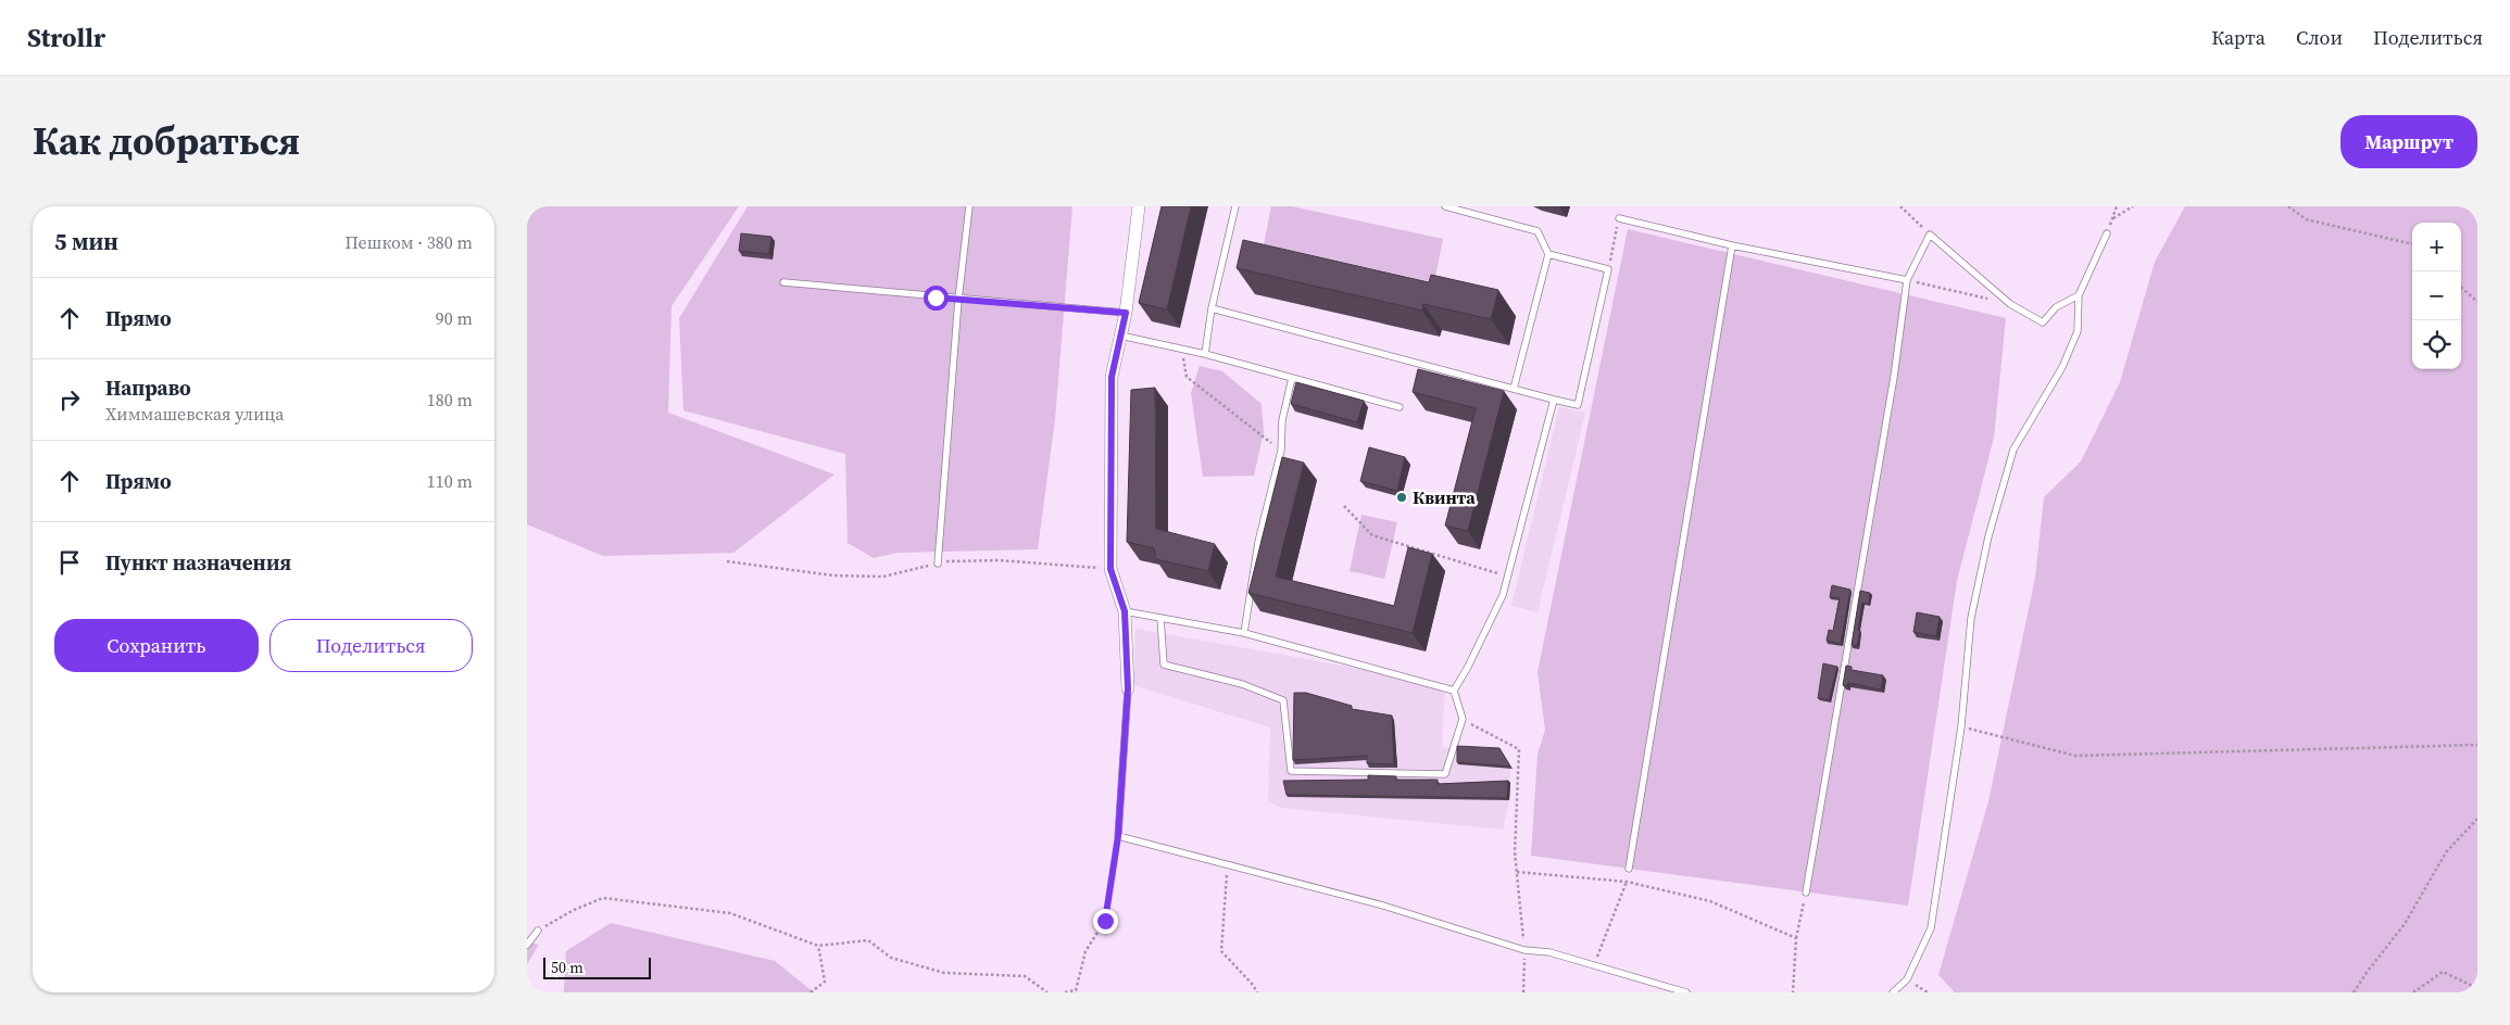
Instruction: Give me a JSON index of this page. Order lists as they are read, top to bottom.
{
  "places": ["Квинта"],
  "scale_bar": "50 m",
  "page": {
    "header": "Strollr",
    "nav": ["Карта", "Слои", "Поделиться"],
    "title": "Как добраться",
    "buttons": [
      "Маршрут",
      ["Сохранить", "Поделиться"]
    ],
    "heading": ["5 мин", "Пешком · 380 m"],
    "map_buttons": ["+", "−"],
    "list": [
      ["Прямо", "90 m"],
      ["Направо", "Химмашевская улица", "180 m"],
      ["Прямо", "110 m"],
      "Пункт назначения"
    ],
    "scale": "50 m"
  }
}
